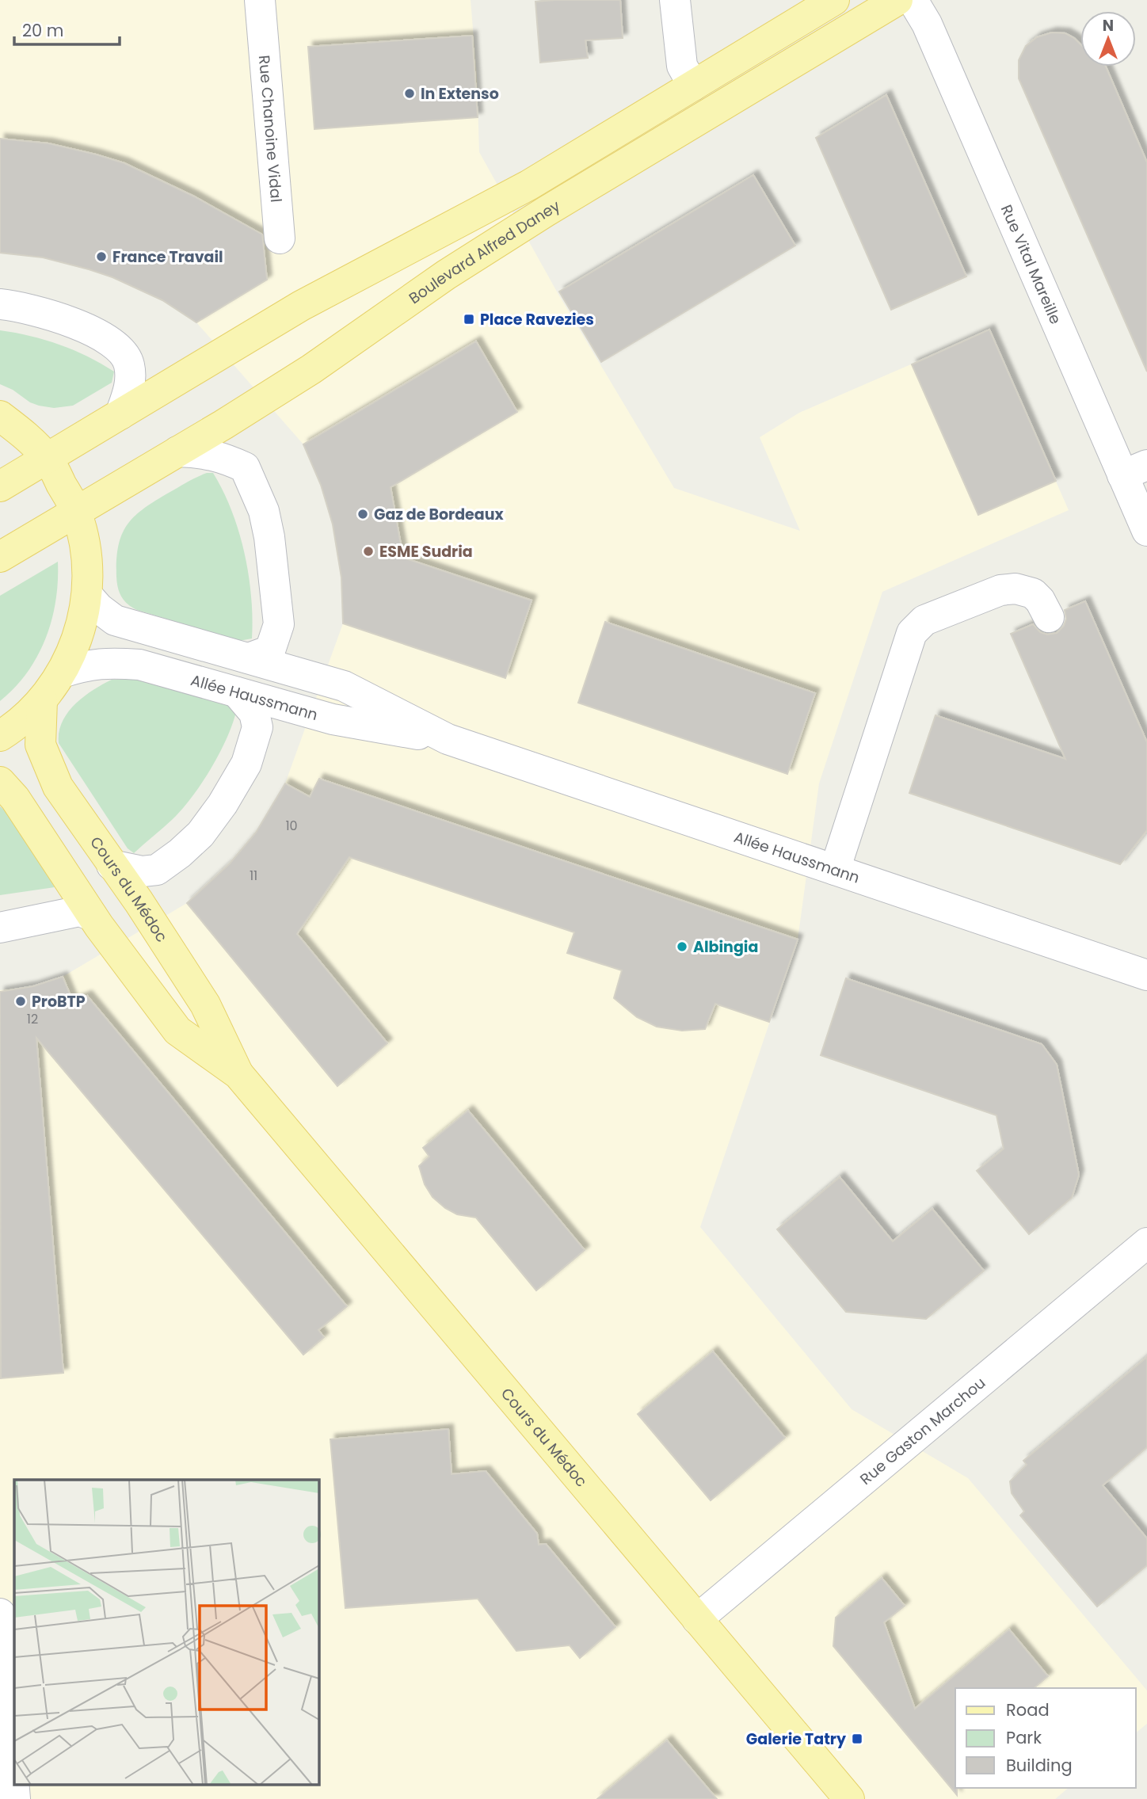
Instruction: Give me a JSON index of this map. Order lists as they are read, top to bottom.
{
  "streets": {
    "main road": ["Boulevard Alfred Daney", "Cours du Médoc"],
    "street": [
      "Rue Chanoine Vidal",
      "Rue Vital Mareille",
      "Allée Haussmann",
      "Rue Gaston Marchou"
    ]
  },
  "crossings": [
    ["Cours du Médoc", "Rue Gaston Marchou"]
  ],
  "places": {
    "other": [
      "In Extenso",
      "France Travail",
      "Gaz de Bordeaux",
      "ESME Sudria",
      "Albingia",
      "ProBTP"
    ],
    "transit": ["Place Ravezies", "Galerie Tatry"]
  },
  "house_numbers": ["10", "11", "12"],
  "legend": ["Road", "Park", "Building"],
  "scale_bar": "20 m",
  "north": "top"
}
